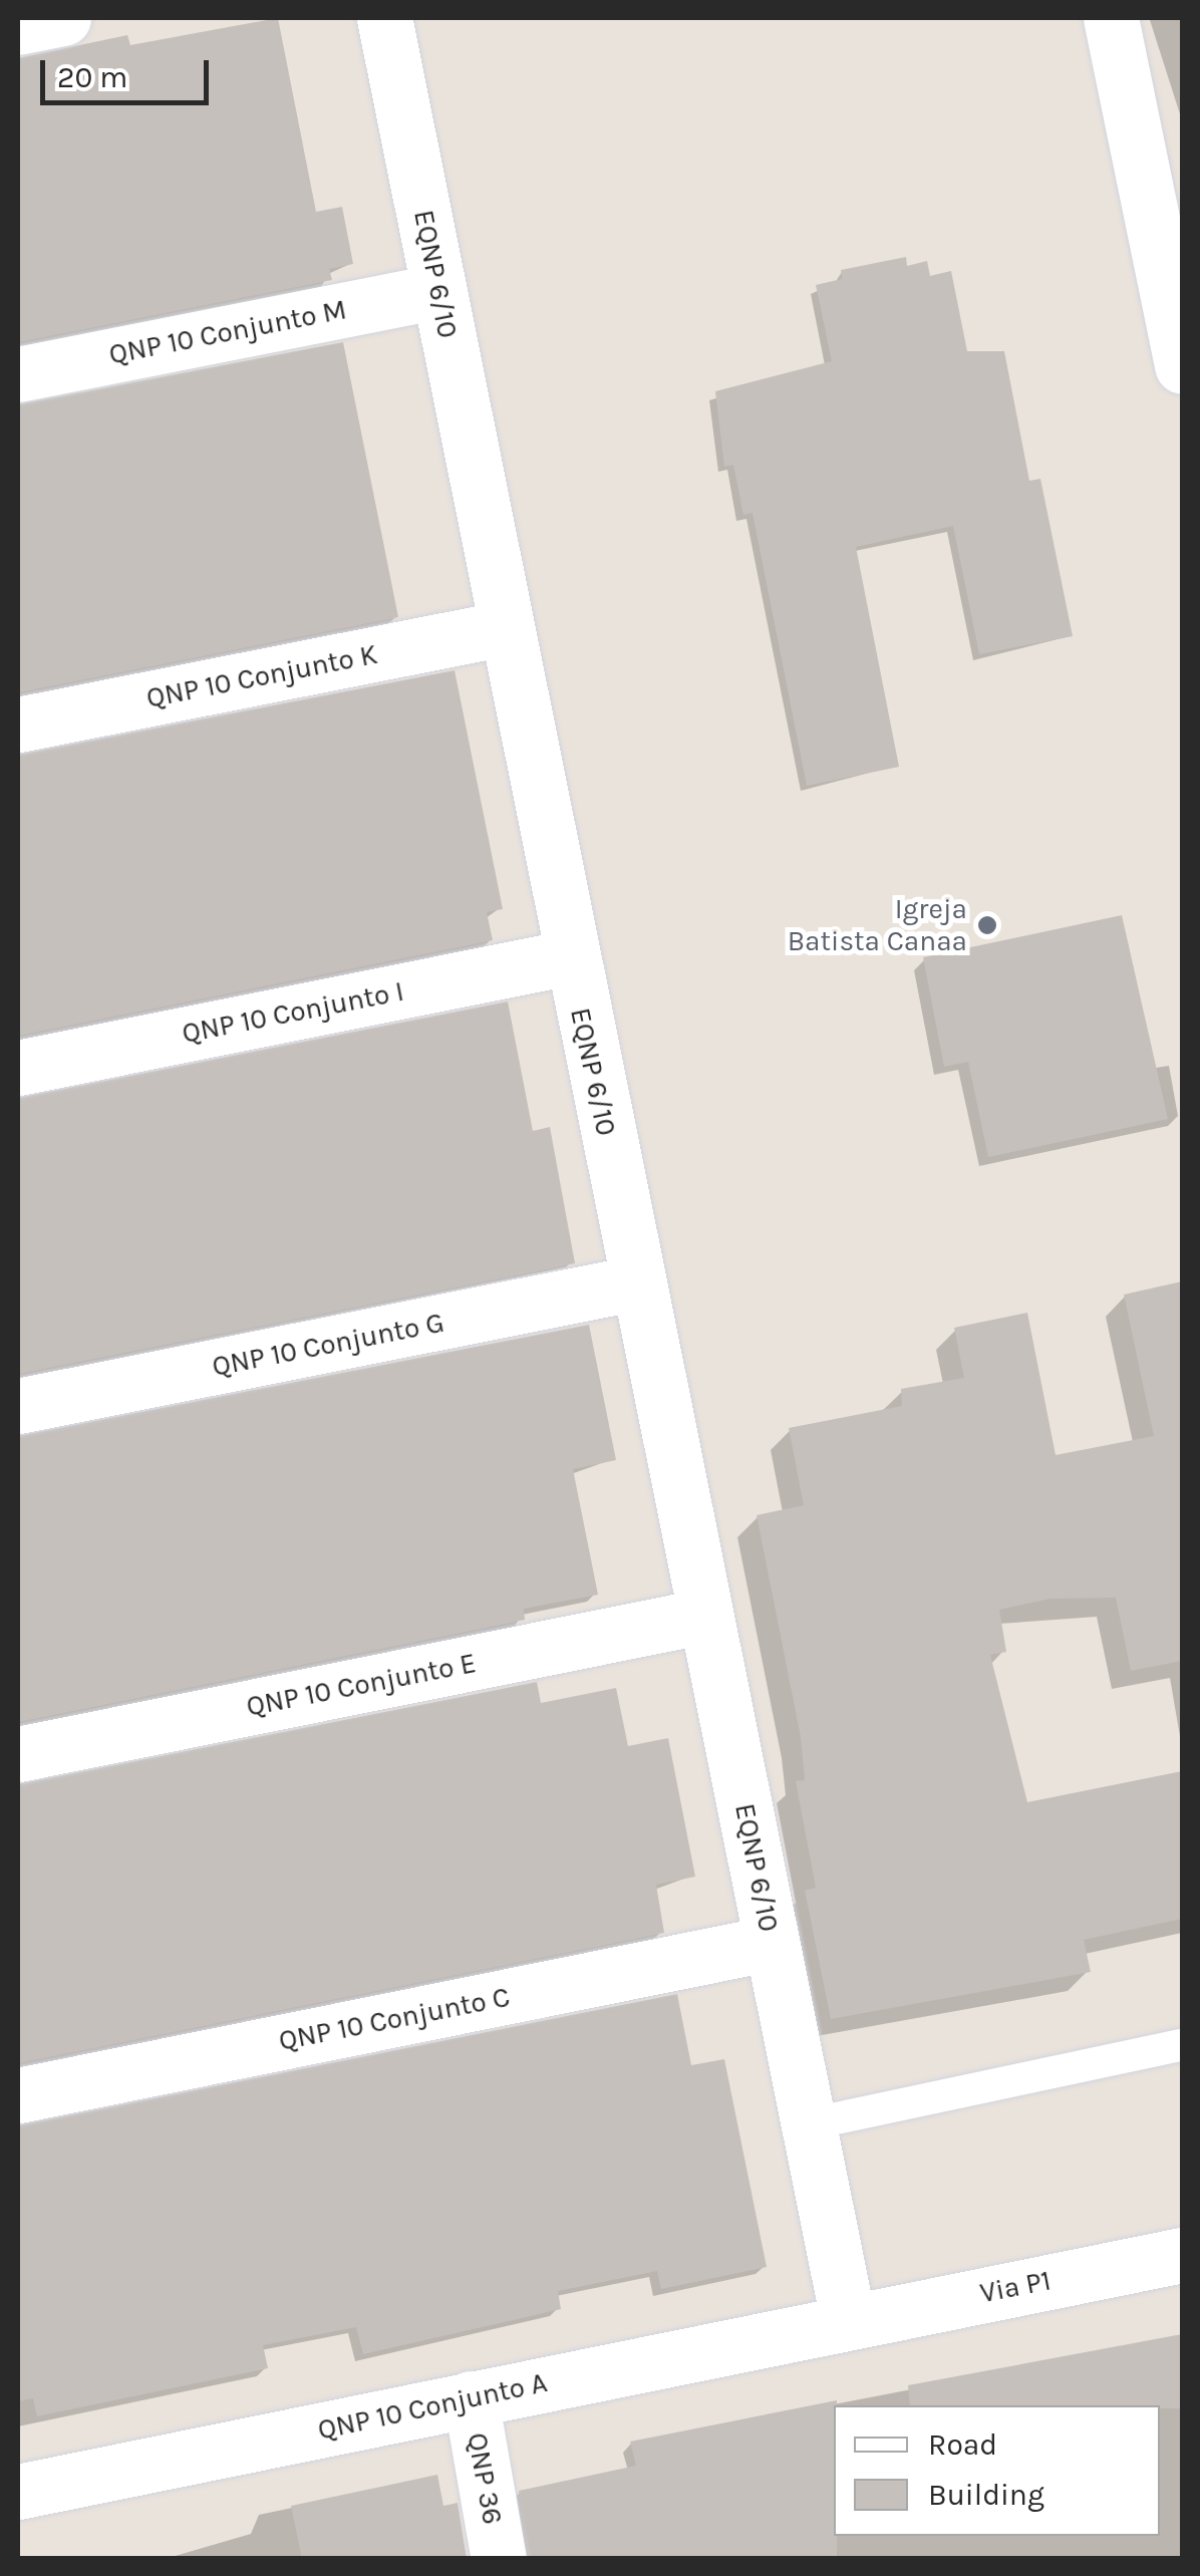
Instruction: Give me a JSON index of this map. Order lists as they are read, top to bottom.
{
  "streets": {
    "street": [
      "EQNP 6/10",
      "QNP 10 Conjunto M",
      "QNP 10 Conjunto K",
      "QNP 10 Conjunto I",
      "QNP 10 Conjunto G",
      "QNP 10 Conjunto E",
      "QNP 10 Conjunto C",
      "Via P1",
      "QNP 10 Conjunto A",
      "QNP 36"
    ]
  },
  "crossings": [
    ["EQNP 6/10", "QNP 10 Conjunto M"],
    ["EQNP 6/10", "QNP 10 Conjunto K"],
    ["EQNP 6/10", "QNP 10 Conjunto I"],
    ["EQNP 6/10", "QNP 10 Conjunto G"],
    ["EQNP 6/10", "QNP 10 Conjunto E"],
    ["EQNP 6/10", "QNP 10 Conjunto C"],
    ["EQNP 6/10", "Via P1"],
    ["EQNP 6/10", "QNP 10 Conjunto A"],
    ["Via P1", "QNP 10 Conjunto A"],
    ["QNP 10 Conjunto A", "QNP 36"]
  ],
  "places": ["Igreja Batista Canaa"],
  "legend": ["Road", "Building"],
  "scale_bar": "20 m"
}
